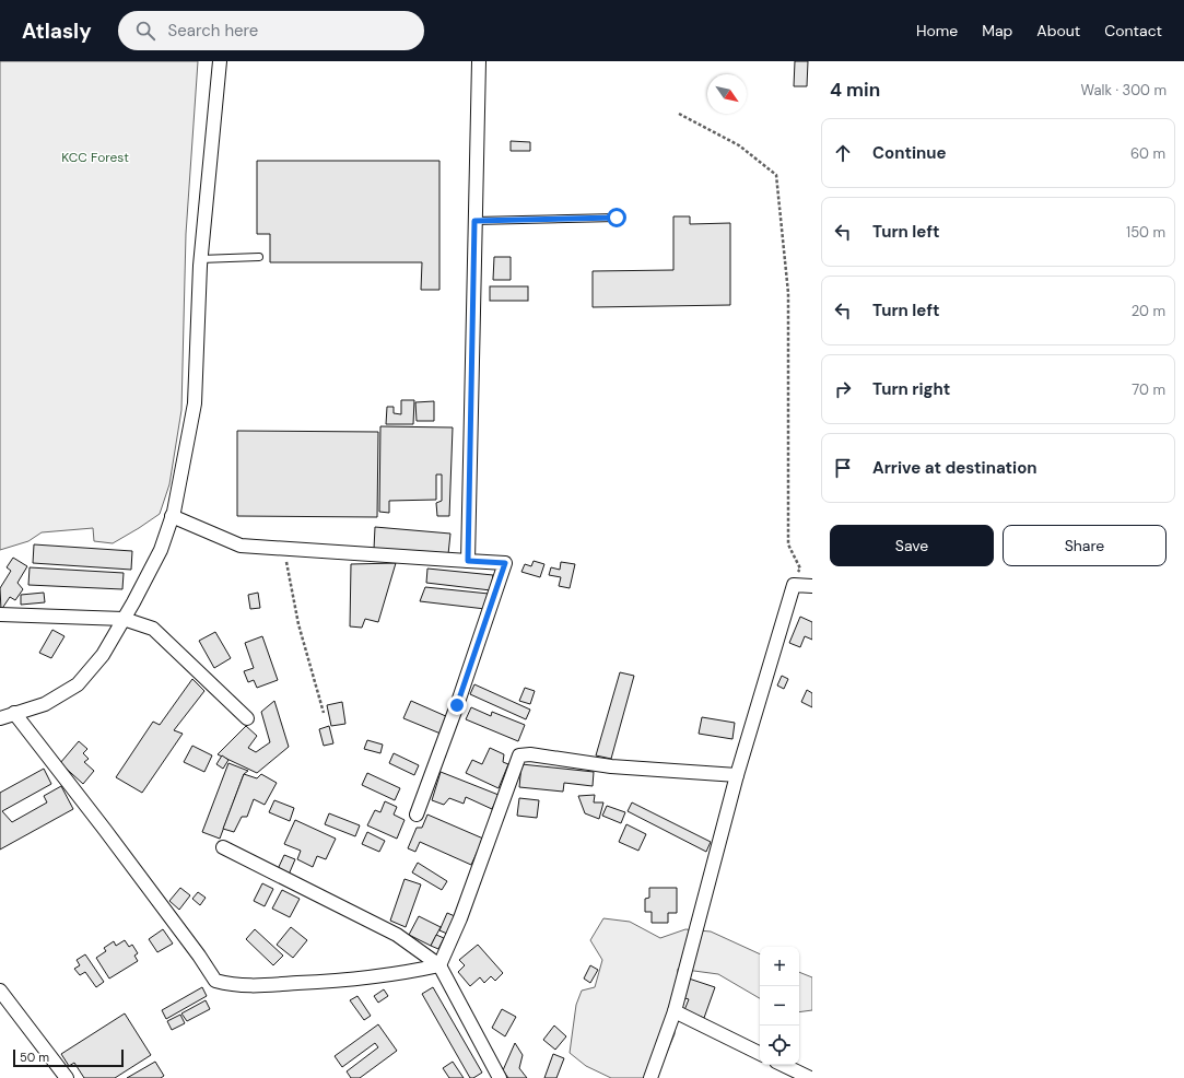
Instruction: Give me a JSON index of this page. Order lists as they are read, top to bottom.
{
  "parks": ["KCC Forest"],
  "scale_bar": "50 m",
  "north": "bottom right",
  "page": {
    "header": "Atlasly",
    "search": "Search here",
    "nav": [
      "Home",
      "Map",
      "About",
      "Contact"
    ],
    "heading": ["4 min", "Walk · 300 m"],
    "list": [
      ["Continue", "60 m"],
      ["Turn left", "150 m"],
      ["Turn left", "20 m"],
      ["Turn right", "70 m"],
      "Arrive at destination"
    ],
    "buttons": ["Save", "Share"],
    "map_buttons": ["+", "−"],
    "scale": "50 m"
  }
}
